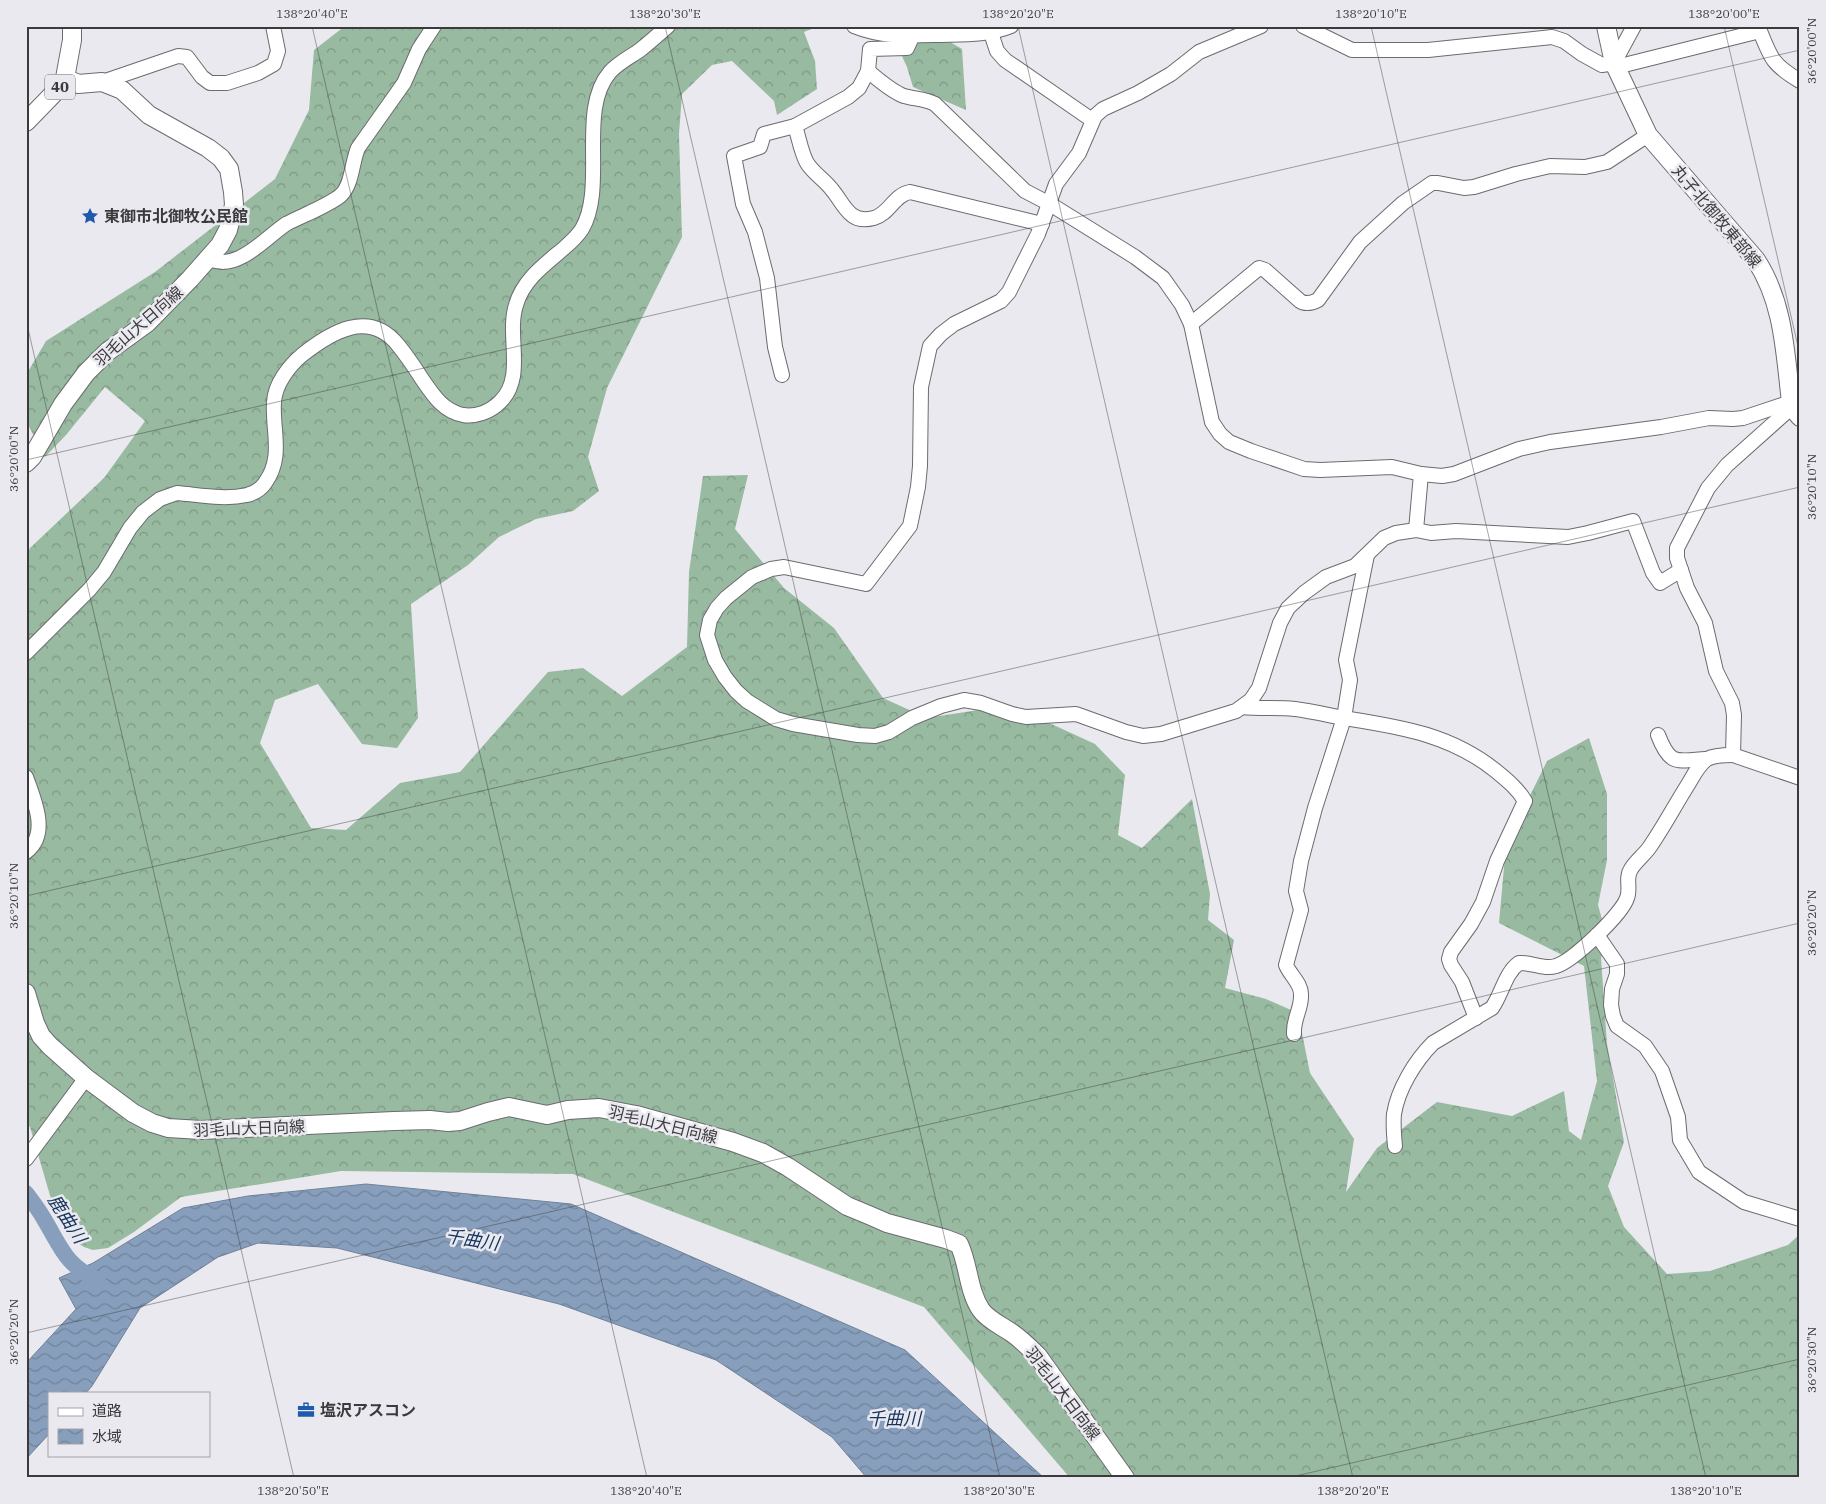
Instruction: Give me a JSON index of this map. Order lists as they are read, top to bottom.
{
  "streets": {
    "main road": ["40", "丸子北御牧東部線", "羽毛山大日向線"]
  },
  "crossings": [
    ["40", "羽毛山大日向線"]
  ],
  "water": ["鹿曲川", "千曲川"],
  "places": {
    "place": ["東御市北御牧公民館"],
    "office": ["塩沢アスコン"]
  },
  "legend": ["道路", "水域"],
  "coordinates": [
    "138°20'40\"E",
    "138°20'30\"E",
    "138°20'20\"E",
    "138°20'10\"E",
    "138°20'00\"E",
    "36°20'00\"N",
    "36°20'10\"N",
    "36°20'20\"N",
    "36°20'30\"N",
    "138°20'50\"E"
  ]
}
